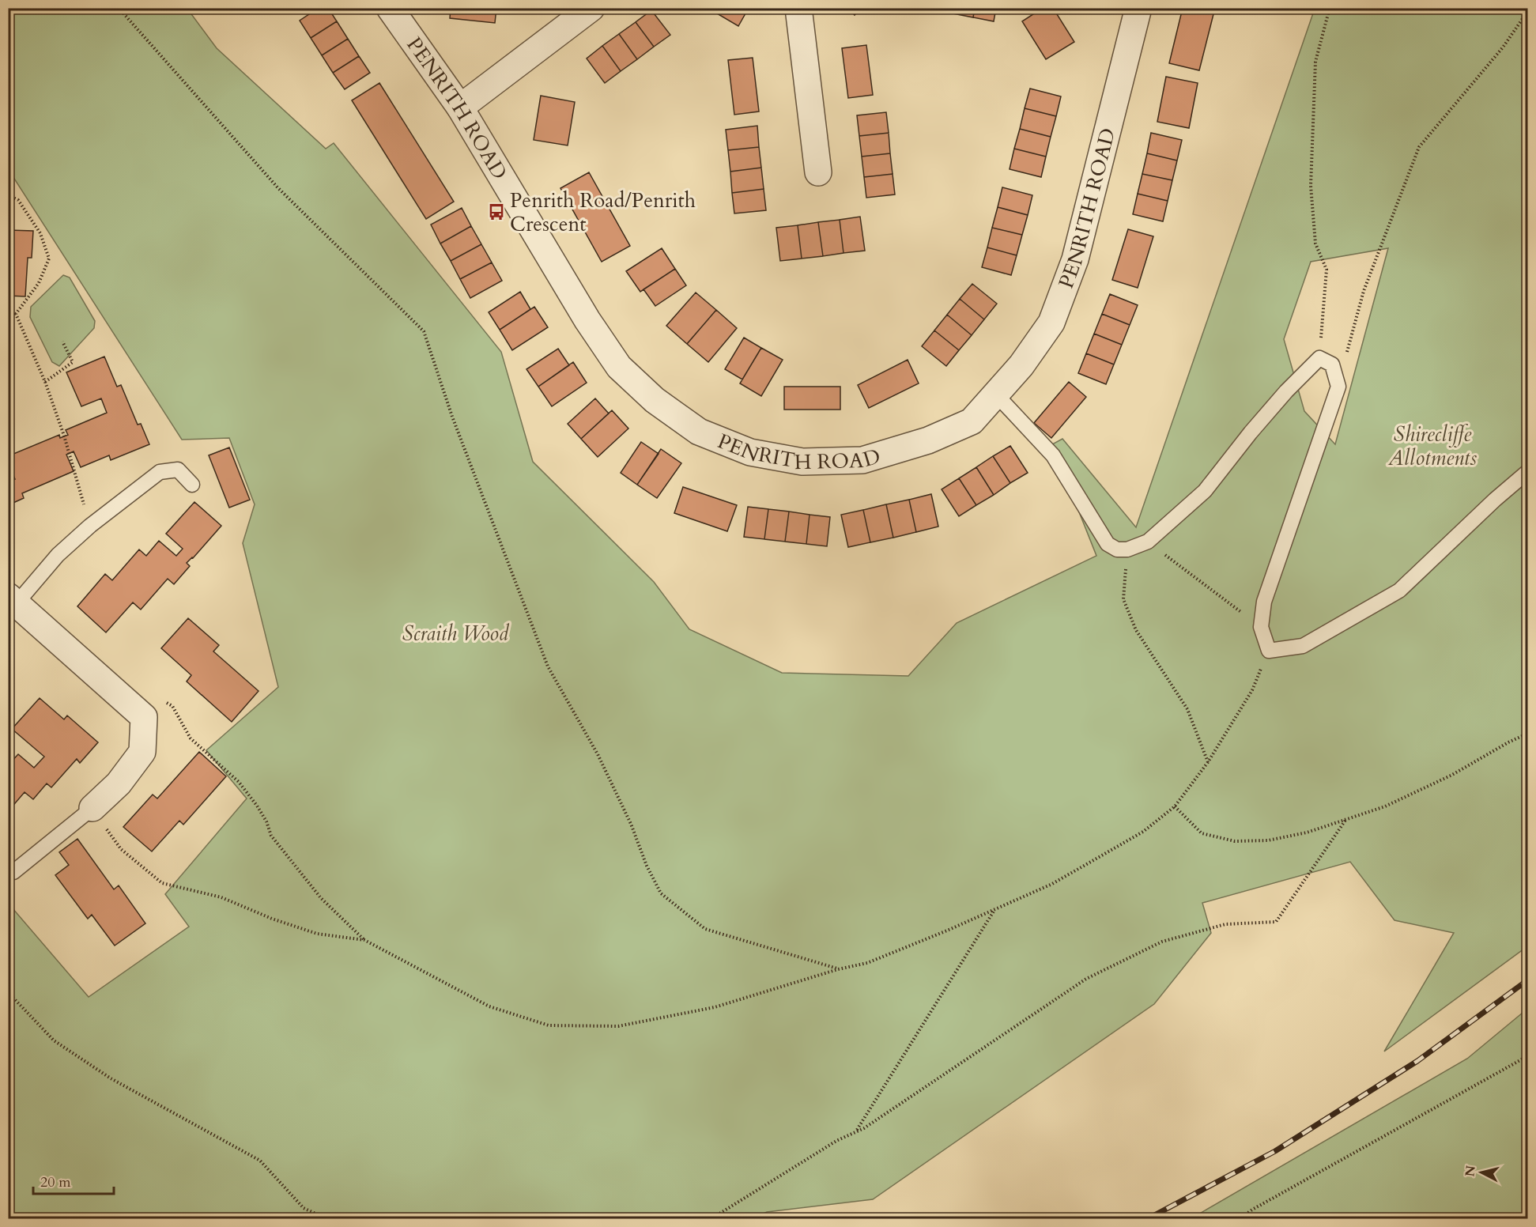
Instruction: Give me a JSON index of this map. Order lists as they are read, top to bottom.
{
  "streets": {
    "street": ["PENRITH ROAD"]
  },
  "parks": ["Shirecliffe Allotments", "Scraith Wood"],
  "places": {
    "bus stop": ["Penrith Road/Penrith Crescent"]
  },
  "scale_bar": "20 m",
  "north": "left"
}
